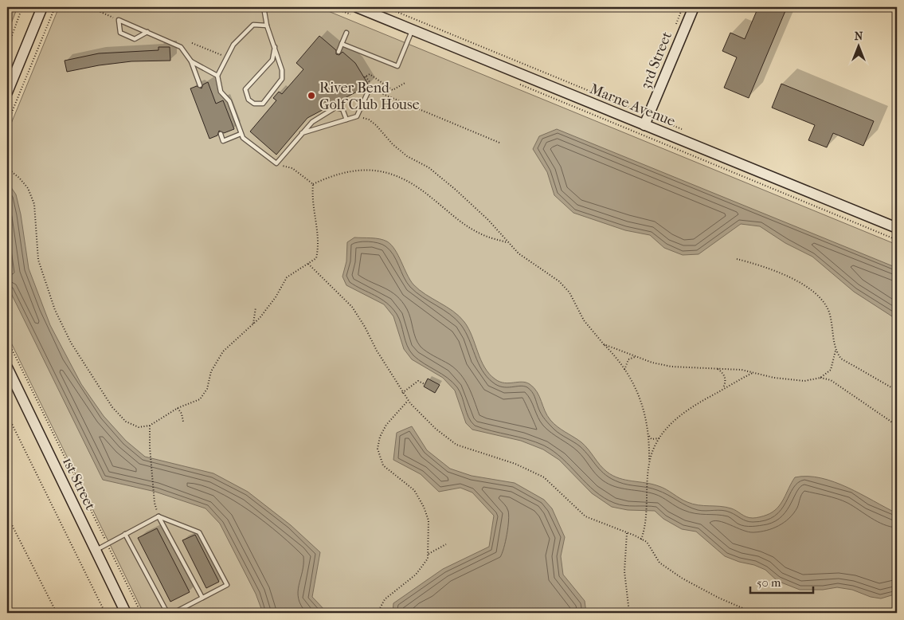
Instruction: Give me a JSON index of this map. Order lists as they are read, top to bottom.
{
  "streets": {
    "street": ["3rd Street", "Marne Avenue", "1st Street"]
  },
  "crossings": [
    ["3rd Street", "Marne Avenue"]
  ],
  "places": ["River Bend Golf Club House"],
  "scale_bar": "50 m",
  "north": "top"
}
